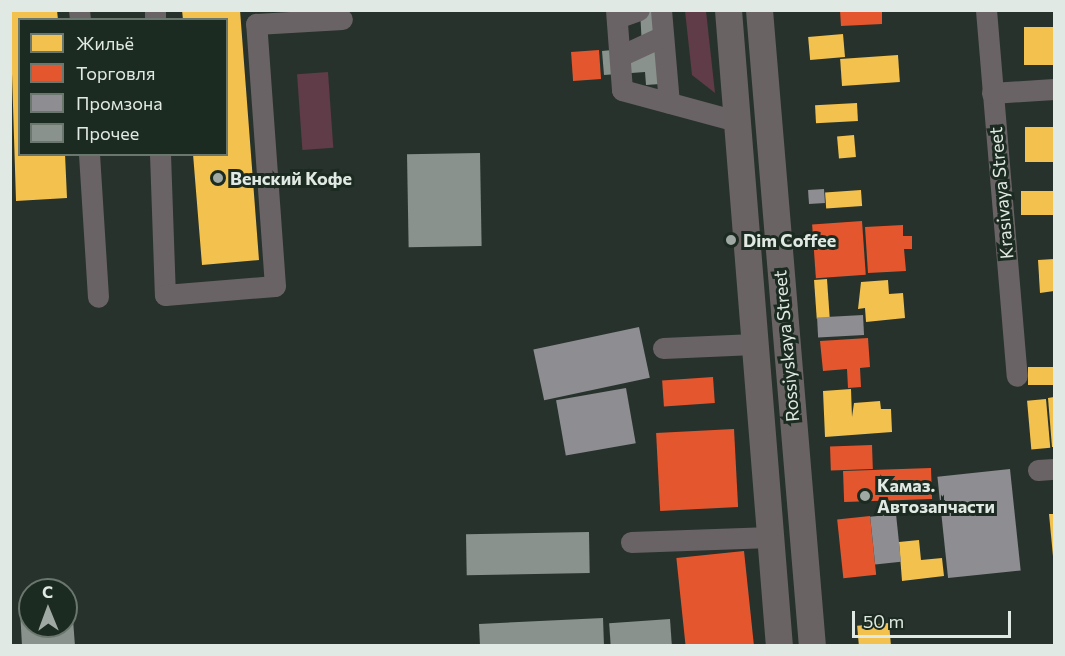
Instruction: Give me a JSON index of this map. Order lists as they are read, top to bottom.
{
  "streets": {
    "main road": ["Rossiyskaya Street"],
    "street": ["Krasivaya Street"]
  },
  "places": ["Венский Кофе", "Dim Coffee", "Камаз. Автозапчасти"],
  "legend": [
    "Жильё",
    "Торговля",
    "Промзона",
    "Прочее"
  ],
  "scale_bar": "50 m",
  "north": "top"
}
